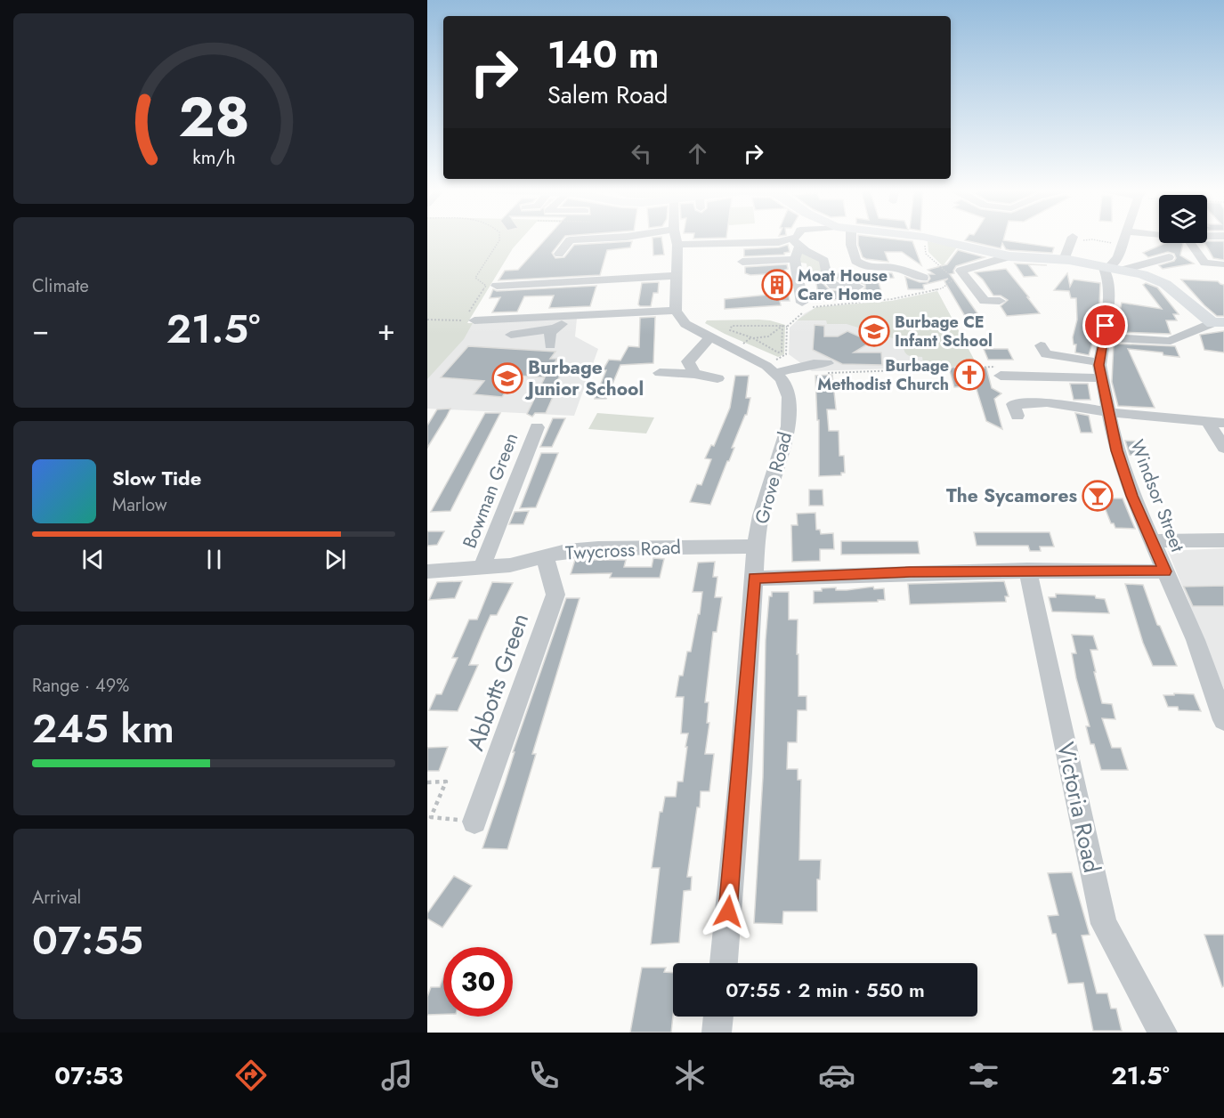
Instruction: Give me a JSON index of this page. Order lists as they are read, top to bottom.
{
  "streets": {
    "street": [
      "Grove Road",
      "Bowman Green",
      "Windsor Street",
      "Twycross Road",
      "Abbotts Green",
      "Victoria Road"
    ]
  },
  "crossings": [
    ["Grove Road", "Twycross Road"],
    ["Bowman Green", "Twycross Road"],
    ["Twycross Road", "Abbotts Green"]
  ],
  "places": {
    "building": ["Moat House Care Home"],
    "school or university": ["Burbage CE Infant School", "Burbage Junior School"],
    "church": ["Burbage Methodist Church"],
    "bar": ["The Sycamores"]
  },
  "page": {
    "turn": ["140 m", "Salem Road"],
    "tile": [
      "Climate",
      ["Range · 49%", "245 km"],
      ["Arrival", "07:55"]
    ],
    "heat": ["−", "21.5°", "+"],
    "song": ["Slow Tide", "Marlow"],
    "limit": "30",
    "trip": "07:55 · 2 min · 550 m",
    "tabs": ["07:53", "21.5°"],
    "gauge": ["28", "km/h"]
  }
}
